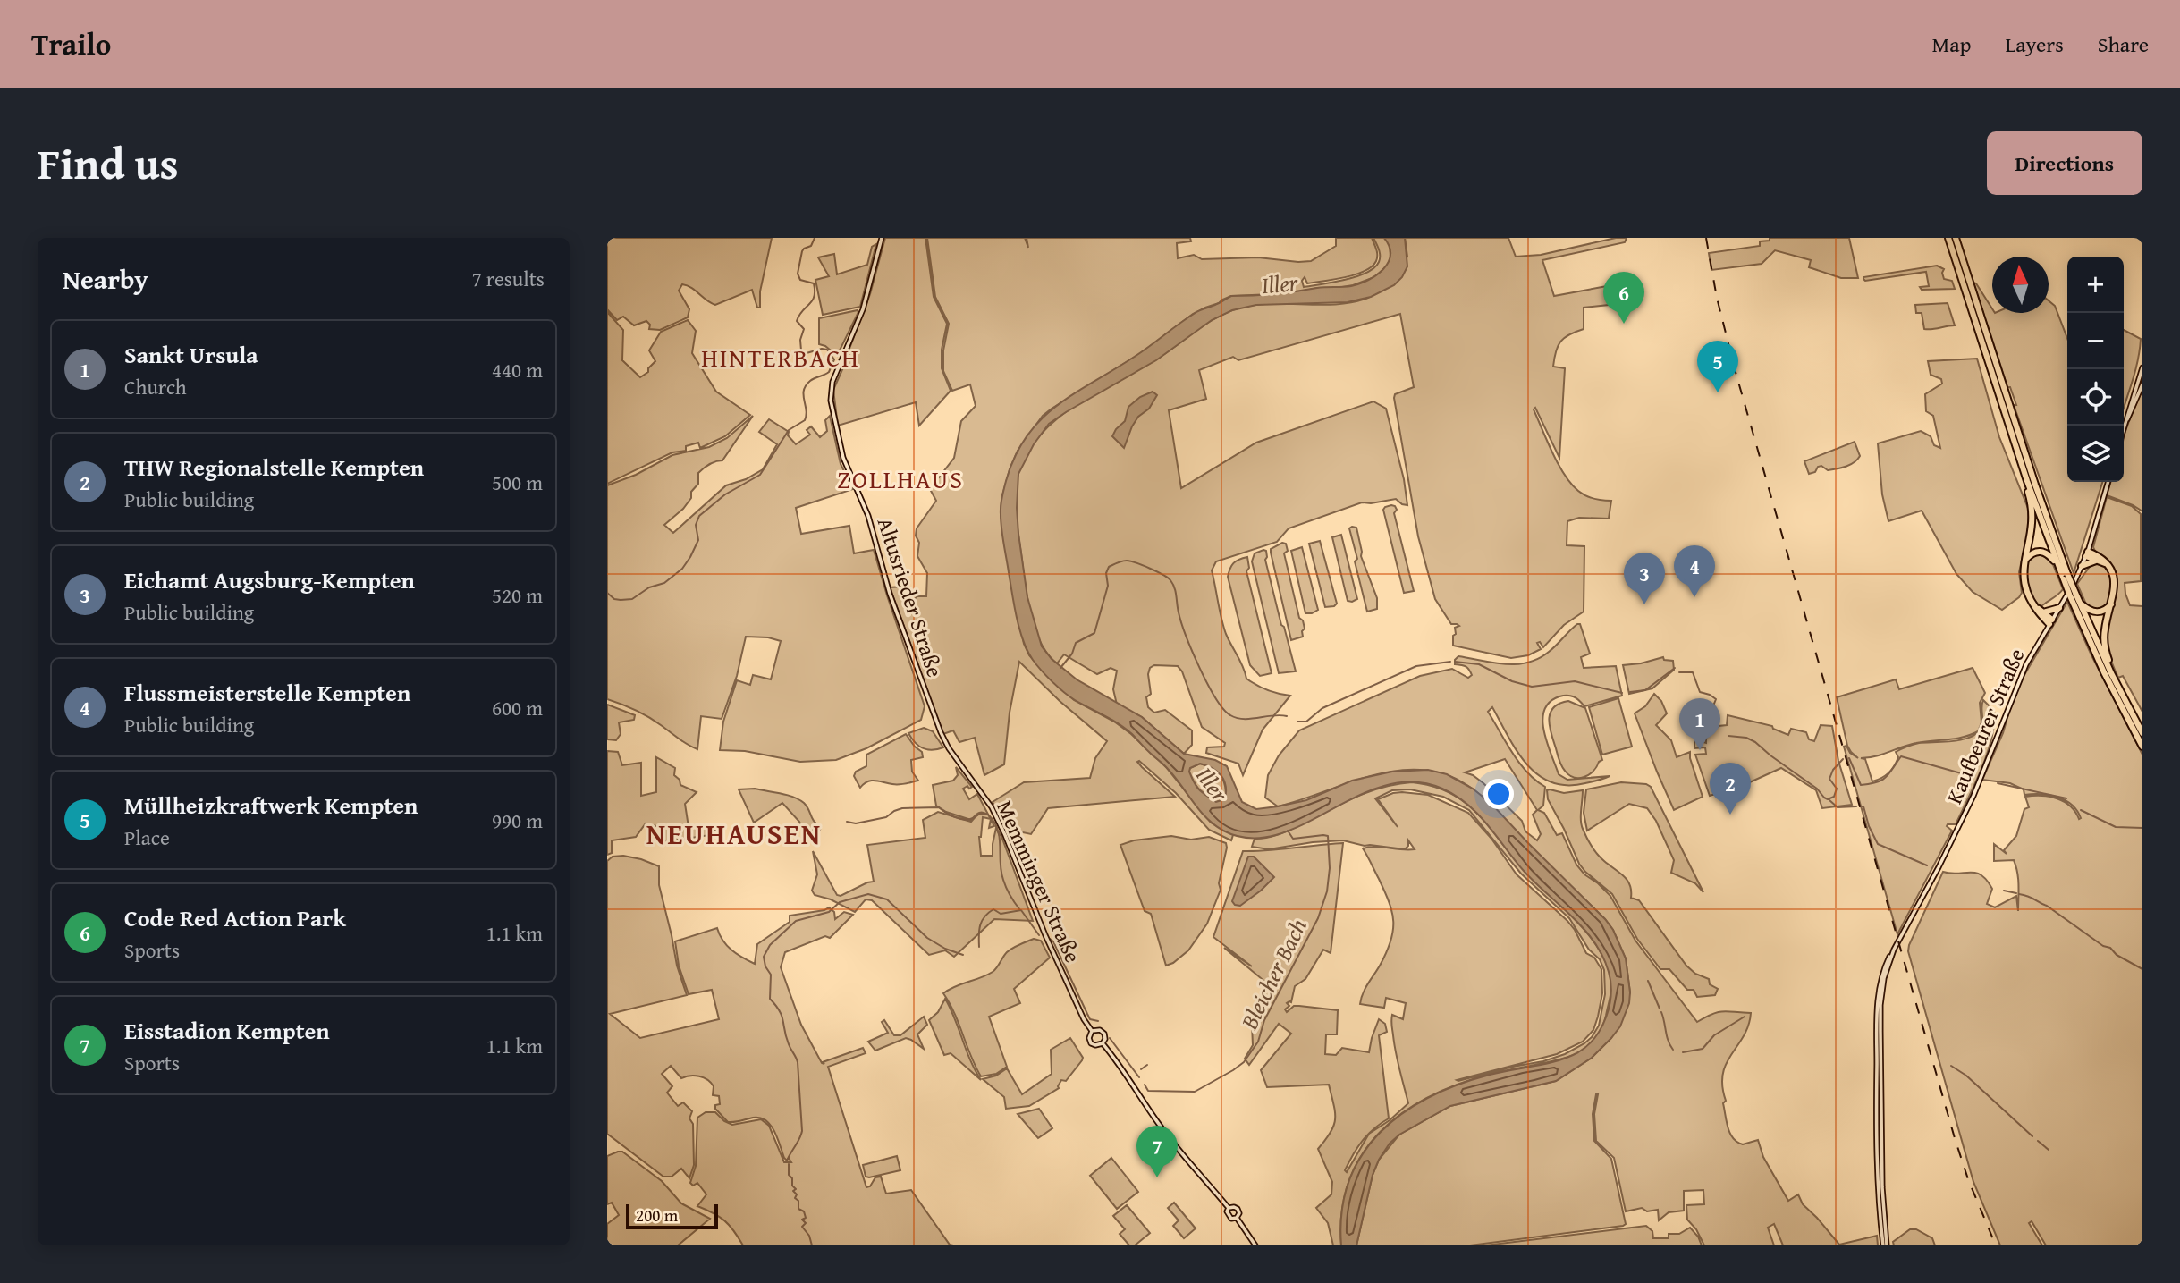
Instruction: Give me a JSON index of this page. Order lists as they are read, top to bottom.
{
  "streets": {
    "main road": ["Altusrieder Straße", "Kaufbeurer Straße", "Memminger Straße"]
  },
  "crossings": [
    ["Altusrieder Straße", "Memminger Straße"]
  ],
  "districts": ["HINTERBACH", "ZOLLHAUS", "NEUHAUSEN"],
  "water": ["Iller", "Bleicher Bach"],
  "scale_bar": "200 m",
  "north": "top",
  "page": {
    "header": "Trailo",
    "nav": ["Map", "Layers", "Share"],
    "title": "Find us",
    "buttons": "Directions",
    "heading": ["Nearby", "7 results"],
    "map_buttons": ["+", "−"],
    "pins": [
      "6",
      "5",
      "4",
      "3",
      "1",
      "2",
      "7"
    ],
    "list": [
      {
        "mark": "1",
        "name": "Sankt Ursula",
        "note": "Church",
        "value": "440 m"
      },
      {
        "mark": "2",
        "name": "THW Regionalstelle Kempten",
        "note": "Public building",
        "value": "500 m"
      },
      {
        "mark": "3",
        "name": "Eichamt Augsburg-Kempten",
        "note": "Public building",
        "value": "520 m"
      },
      {
        "mark": "4",
        "name": "Flussmeisterstelle Kempten",
        "note": "Public building",
        "value": "600 m"
      },
      {
        "mark": "5",
        "name": "Müllheizkraftwerk Kempten",
        "note": "Place",
        "value": "990 m"
      },
      {
        "mark": "6",
        "name": "Code Red Action Park",
        "note": "Sports",
        "value": "1.1 km"
      },
      {
        "mark": "7",
        "name": "Eisstadion Kempten",
        "note": "Sports",
        "value": "1.1 km"
      }
    ],
    "scale": "200 m"
  }
}
